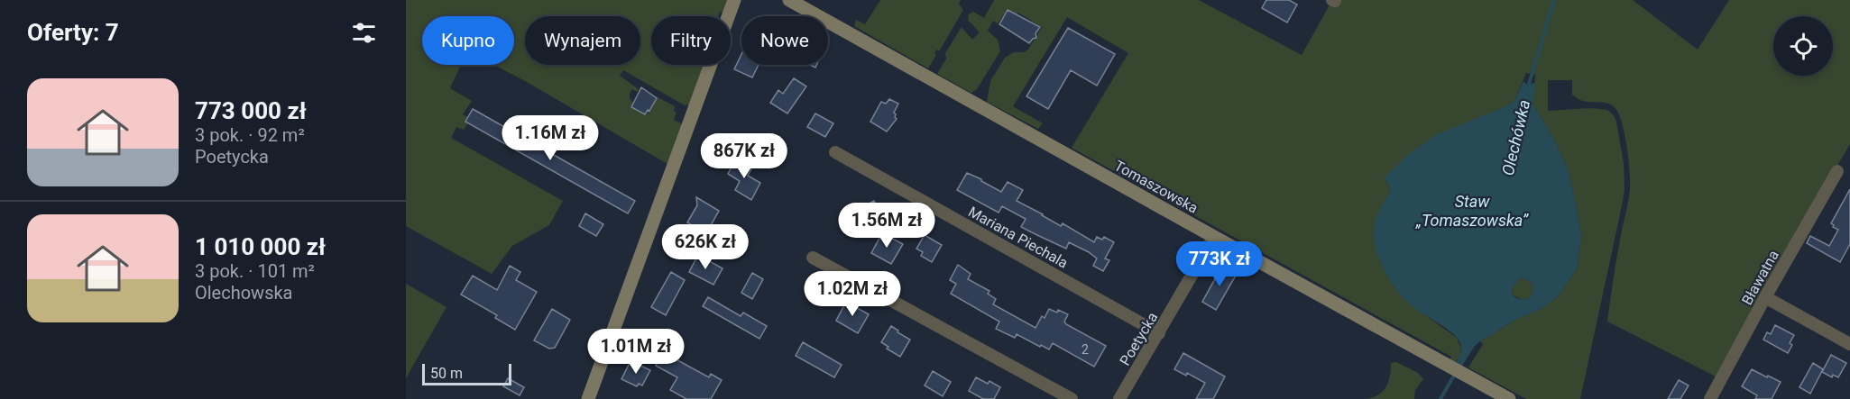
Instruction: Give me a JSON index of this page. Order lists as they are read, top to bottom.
{
  "streets": {
    "street": [
      "Tomaszowska",
      "Mariana Piechala",
      "Bławatna",
      "Poetycka"
    ]
  },
  "crossings": [
    ["Tomaszowska", "Poetycka"],
    ["Mariana Piechala", "Poetycka"]
  ],
  "water": ["Olechówka", "Staw „Tomaszowska”"],
  "house_numbers": ["2"],
  "scale_bar": "50 m",
  "page": {
    "heading": "Oferty: 7",
    "chip": [
      "Kupno",
      "Wynajem",
      "Filtry",
      "Nowe"
    ],
    "list": [
      {
        "name": "773 000 zł",
        "note": "3 pok. · 92 m² · Poetycka"
      },
      {
        "name": "1 010 000 zł",
        "note": "3 pok. · 101 m² · Olechowska"
      }
    ],
    "price": [
      "1.16M zł",
      "867K zł",
      "1.56M zł",
      "626K zł",
      "773K zł",
      "1.02M zł",
      "1.01M zł"
    ],
    "scale": "50 m"
  }
}
